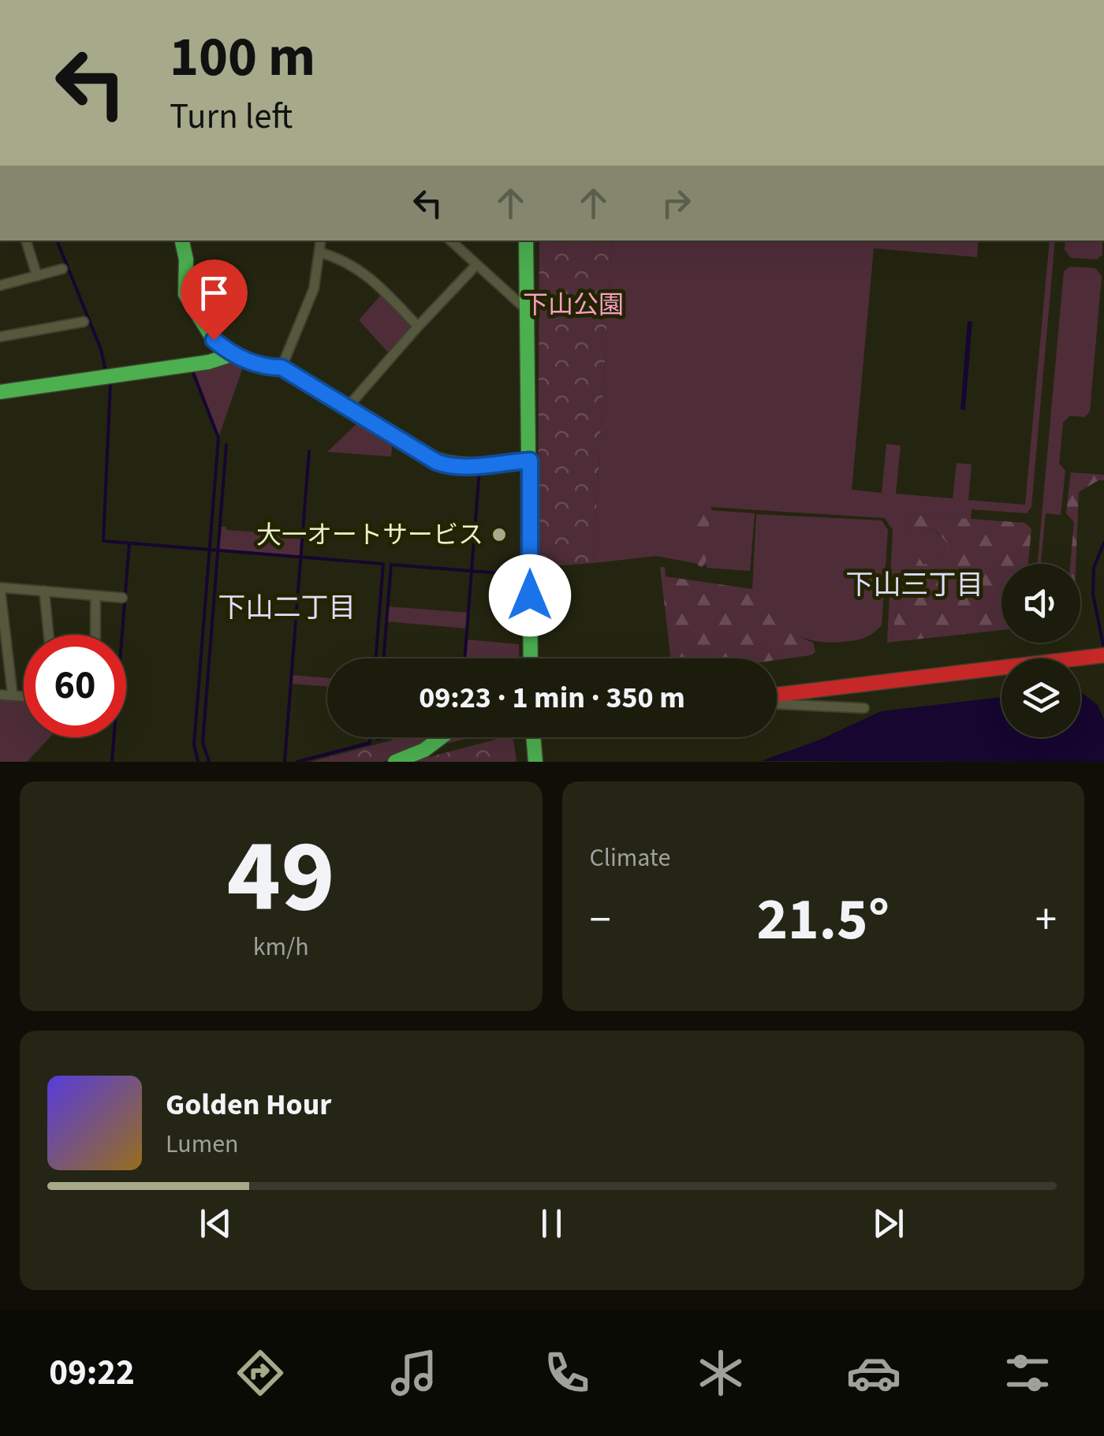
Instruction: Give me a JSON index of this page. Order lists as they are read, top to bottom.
{
  "districts": ["下山三丁目", "下山二丁目"],
  "parks": ["下山公園"],
  "places": ["大一オートサービス"],
  "page": {
    "turn": ["100 m", "Turn left"],
    "limit": "60",
    "trip": "09:23 · 1 min · 350 m",
    "tile": [
      ["49", "km/h"],
      "Climate"
    ],
    "heat": ["−", "21.5°", "+"],
    "song": ["Golden Hour", "Lumen"],
    "tabs": "09:22"
  }
}
